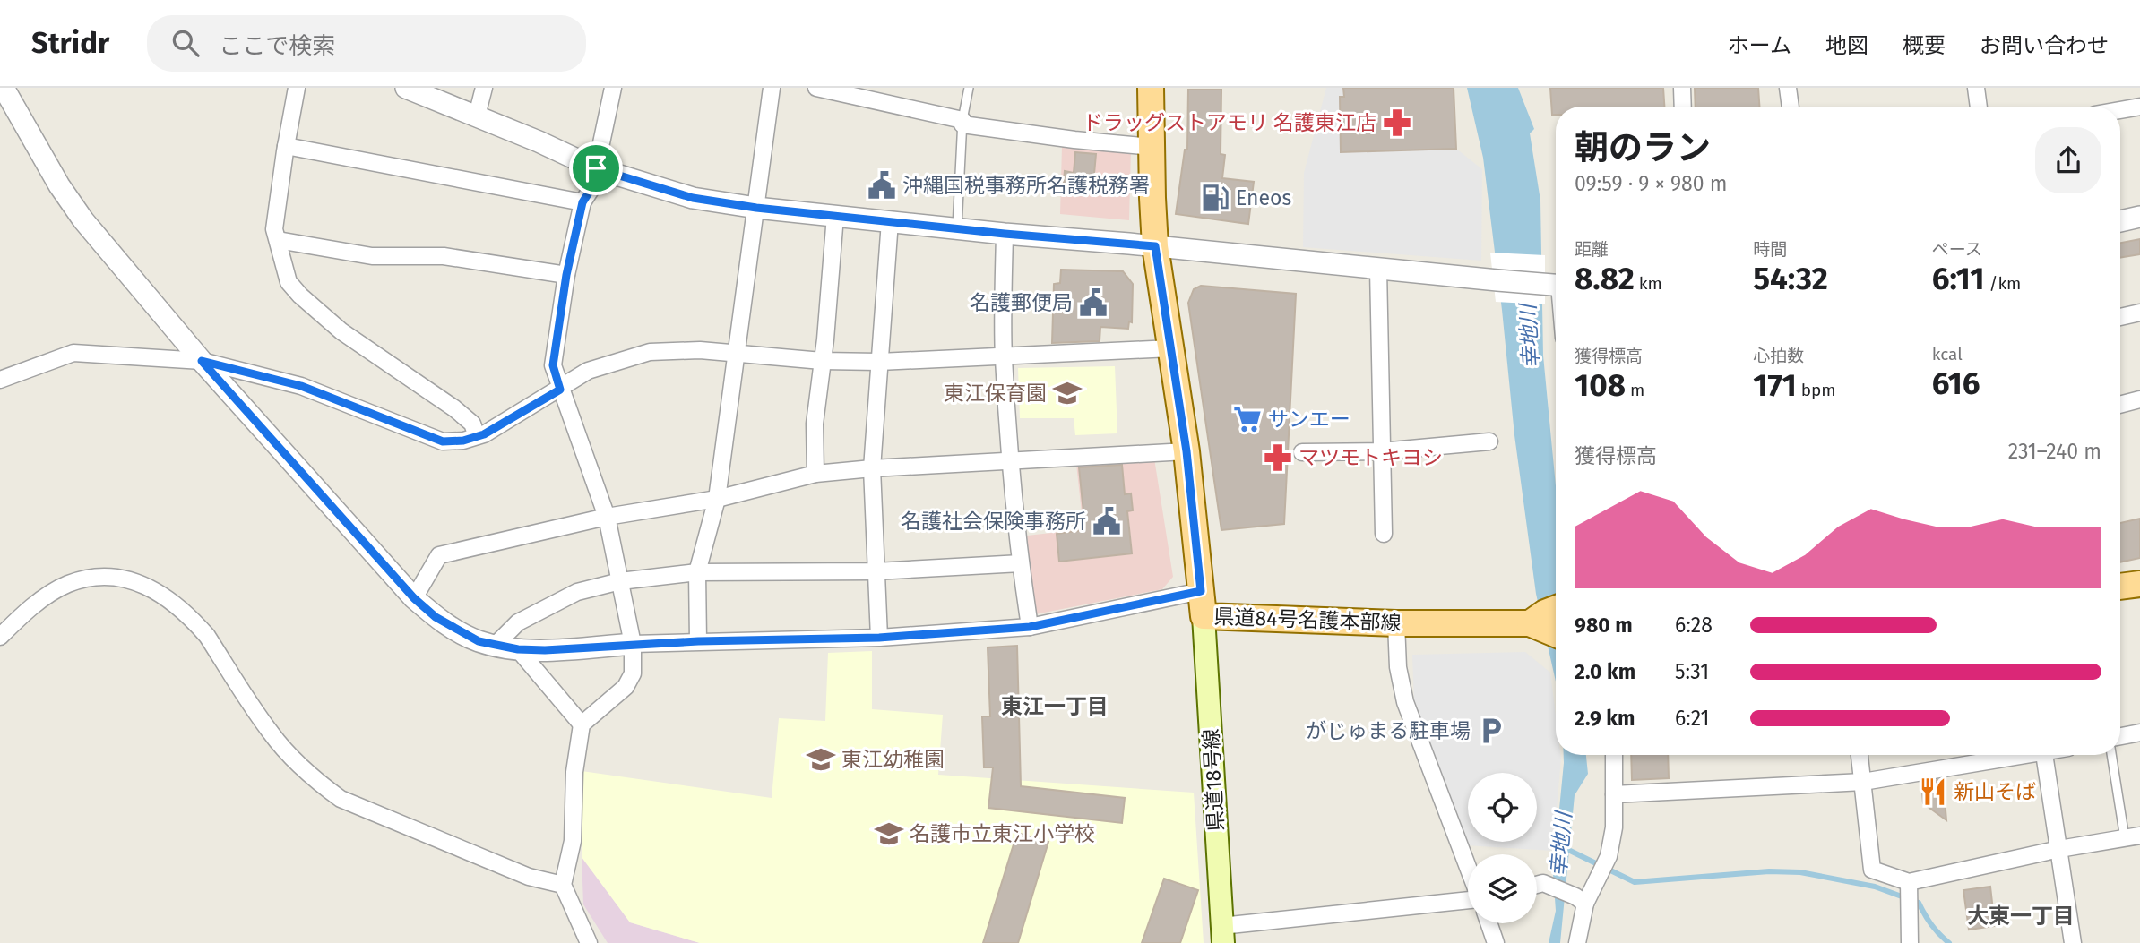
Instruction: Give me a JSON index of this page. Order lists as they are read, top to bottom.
{
  "streets": {
    "main road": ["県道84号名護本部線", "県道18号線"]
  },
  "crossings": [
    ["県道84号名護本部線", "県道18号線"]
  ],
  "districts": ["東江一丁目", "大東一丁目"],
  "water": ["幸地川"],
  "places": {
    "pharmacy": ["ドラッグストアモリ 名護東江店", "マツモトキヨシ"],
    "public building": ["沖縄国税事務所名護税務署", "名護郵便局", "名護社会保険事務所"],
    "fuel station": ["Eneos"],
    "school or university": ["東江保育園", "東江幼稚園", "名護市立東江小学校"],
    "supermarket": ["サンエー"],
    "parking": ["がじゅまる駐車場"],
    "restaurant": ["新山そば"]
  },
  "page": {
    "header": "Stridr",
    "search": "ここで検索",
    "nav": [
      "ホーム",
      "地図",
      "概要",
      "お問い合わせ"
    ],
    "heading": ["朝のラン", "09:59 · 9 × 980 m"],
    "stats": [
      ["距離", "8.82 km"],
      ["時間", "54:32"],
      ["ペース", "6:11 /km"],
      ["獲得標高", "108 m"],
      ["心拍数", "171 bpm"],
      ["kcal", "616"]
    ],
    "chart": ["獲得標高", "231–240 m"],
    "list": [
      {
        "name": "980 m",
        "note": "6:28"
      },
      {
        "name": "2.0 km",
        "note": "5:31"
      },
      {
        "name": "2.9 km",
        "note": "6:21"
      }
    ]
  }
}
